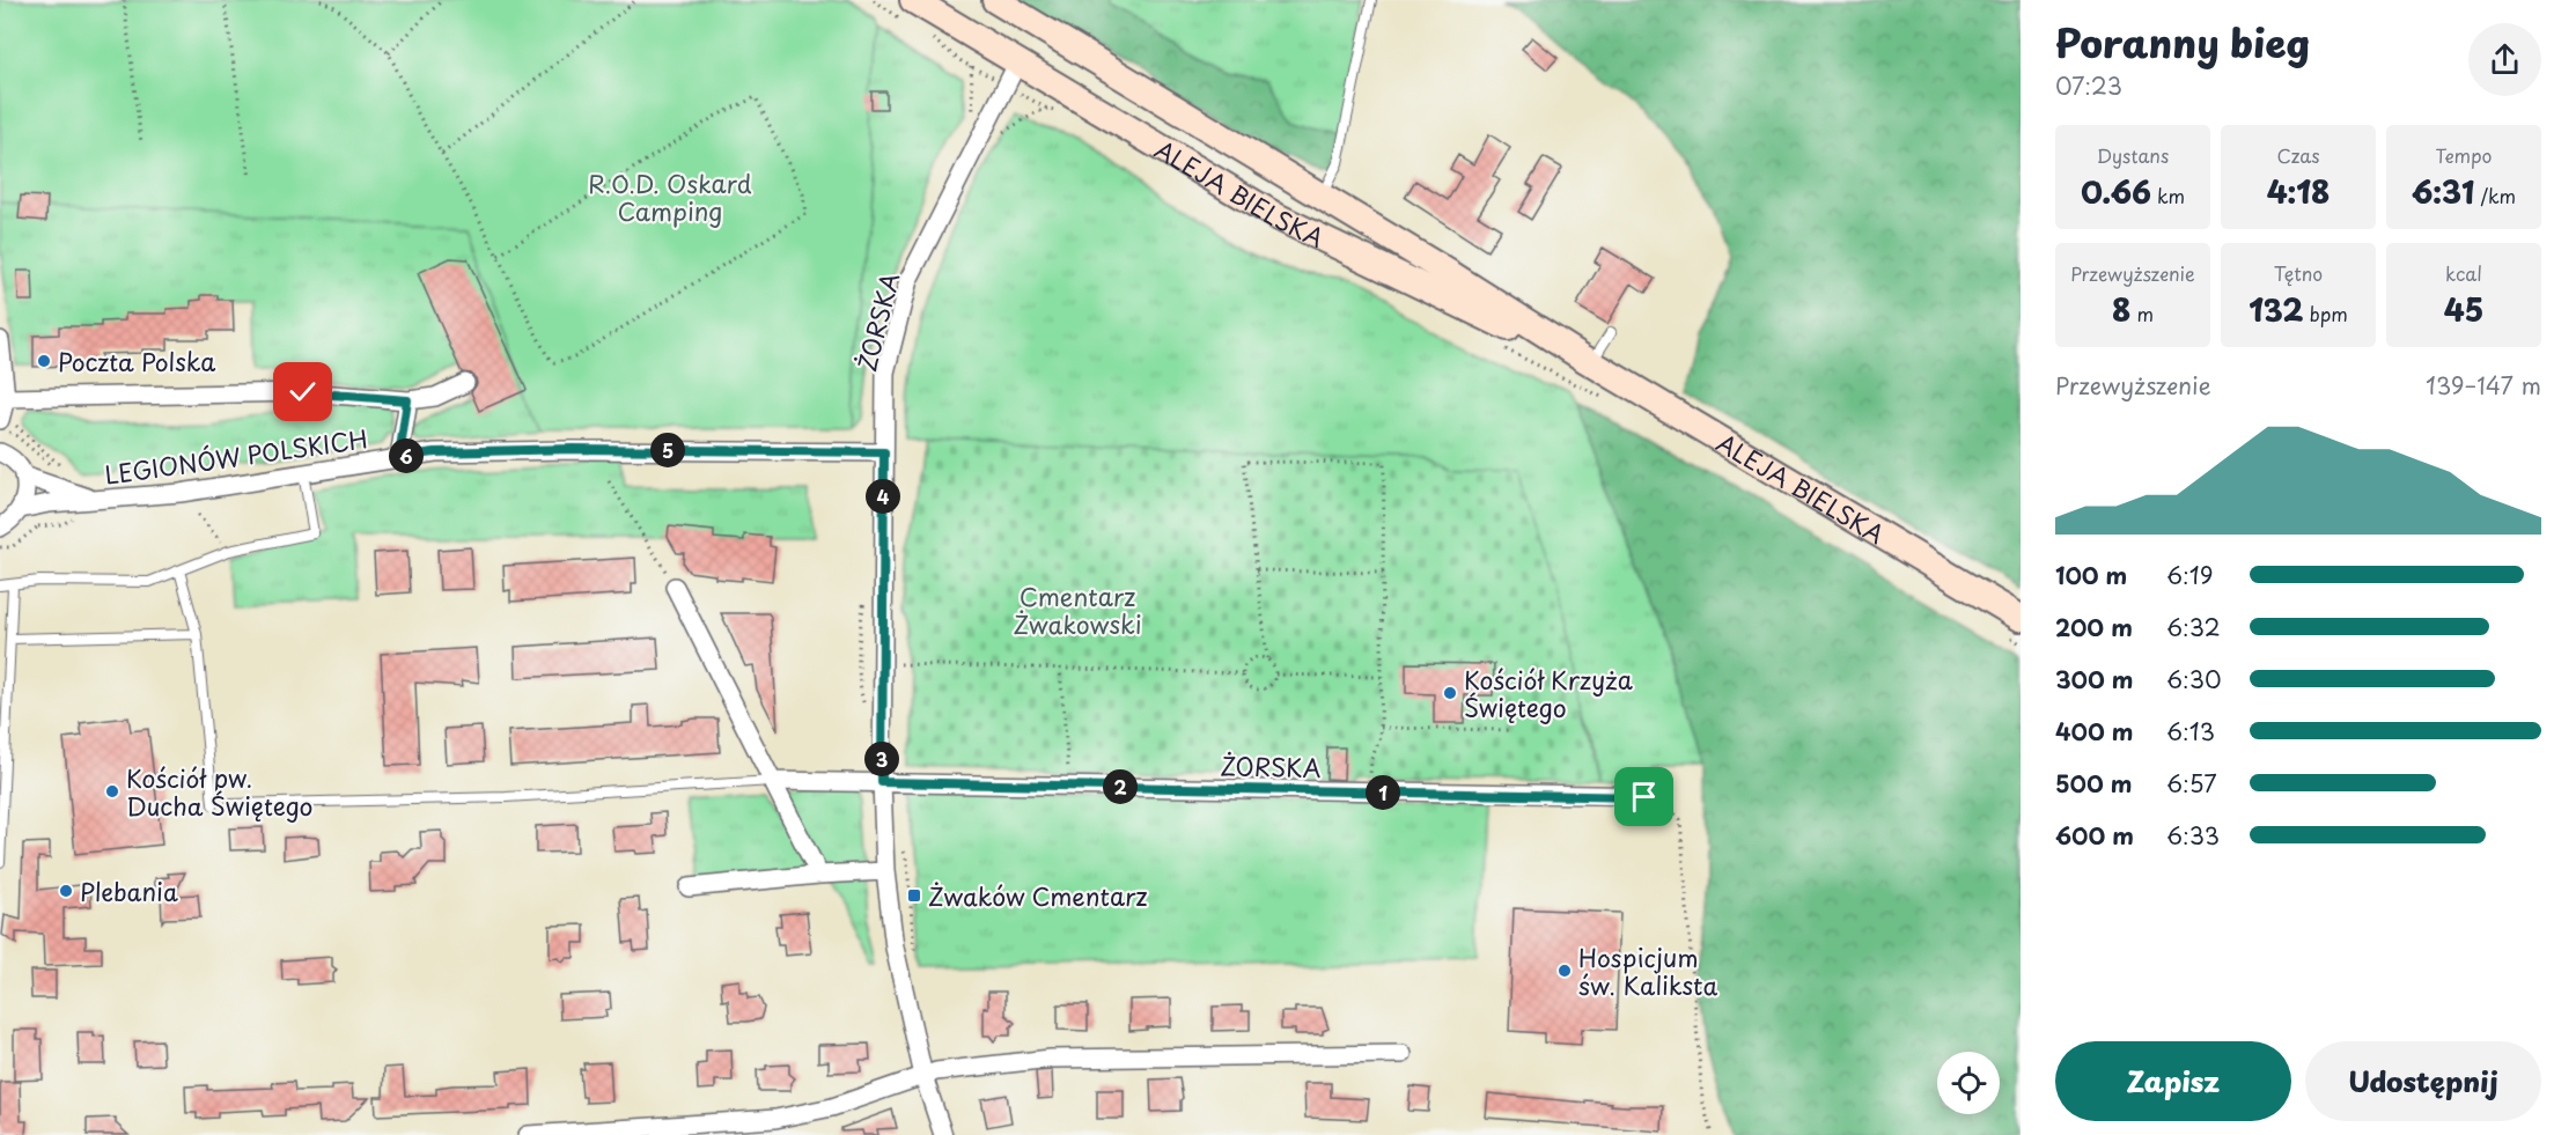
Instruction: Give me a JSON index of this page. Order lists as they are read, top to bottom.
{
  "streets": {
    "street": ["ALEJA BIELSKA", "ŻORSKA", "LEGIONÓW POLSKICH"]
  },
  "crossings": [
    ["ALEJA BIELSKA", "ŻORSKA"],
    ["ŻORSKA", "LEGIONÓW POLSKICH"]
  ],
  "parks": ["R.O.D. Oskard Camping", "Cmentarz Żwakowski"],
  "places": {
    "other": [
      "Poczta Polska",
      "Kościół Krzyża Świętego",
      "Kościół pw. Ducha Świętego",
      "Plebania",
      "Hospicjum św. Kaliksta"
    ],
    "transit": ["Żwaków Cmentarz"]
  },
  "page": {
    "heading": ["Poranny bieg", "07:23"],
    "stats": [
      ["Dystans", "0.66 km"],
      ["Czas", "4:18"],
      ["Tempo", "6:31 /km"],
      ["Przewyższenie", "8 m"],
      ["Tętno", "132 bpm"],
      ["kcal", "45"]
    ],
    "chart": ["Przewyższenie", "139–147 m"],
    "pins": [
      "5",
      "6",
      "4",
      "3",
      "2",
      "1"
    ],
    "list": [
      {
        "name": "100 m",
        "note": "6:19"
      },
      {
        "name": "200 m",
        "note": "6:32"
      },
      {
        "name": "300 m",
        "note": "6:30"
      },
      {
        "name": "400 m",
        "note": "6:13"
      },
      {
        "name": "500 m",
        "note": "6:57"
      },
      {
        "name": "600 m",
        "note": "6:33"
      }
    ],
    "buttons": ["Zapisz", "Udostępnij"]
  }
}
